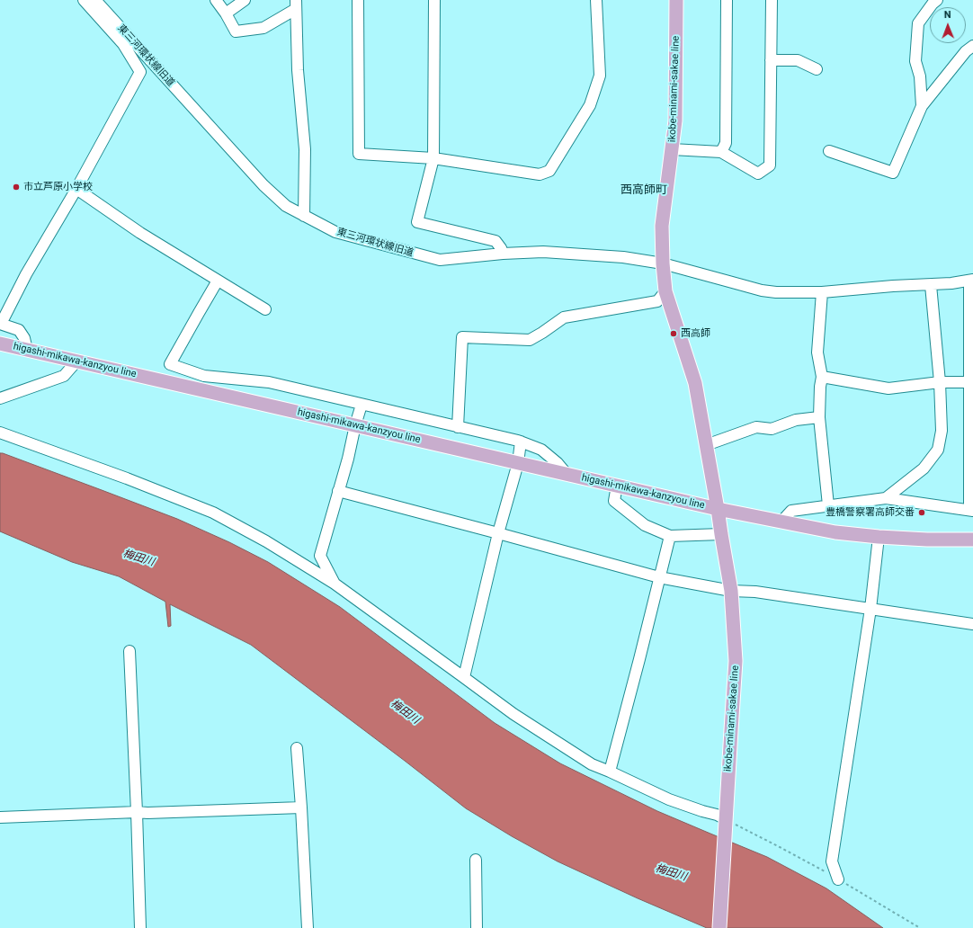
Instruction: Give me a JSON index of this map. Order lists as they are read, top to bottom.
{
  "streets": {
    "main road": ["ikobe-minami-sakae line", "higashi-mikawa-kanzyou line"],
    "street": ["東三河環状線旧道"]
  },
  "crossings": [
    ["東三河環状線旧道", "ikobe-minami-sakae line"],
    ["東三河環状線旧道", "higashi-mikawa-kanzyou line"],
    ["ikobe-minami-sakae line", "higashi-mikawa-kanzyou line"]
  ],
  "districts": ["西高師町"],
  "water": ["梅田川"],
  "places": ["市立芦原小学校", "西高師", "豊橋警察署高師交番"],
  "north": "top"
}
